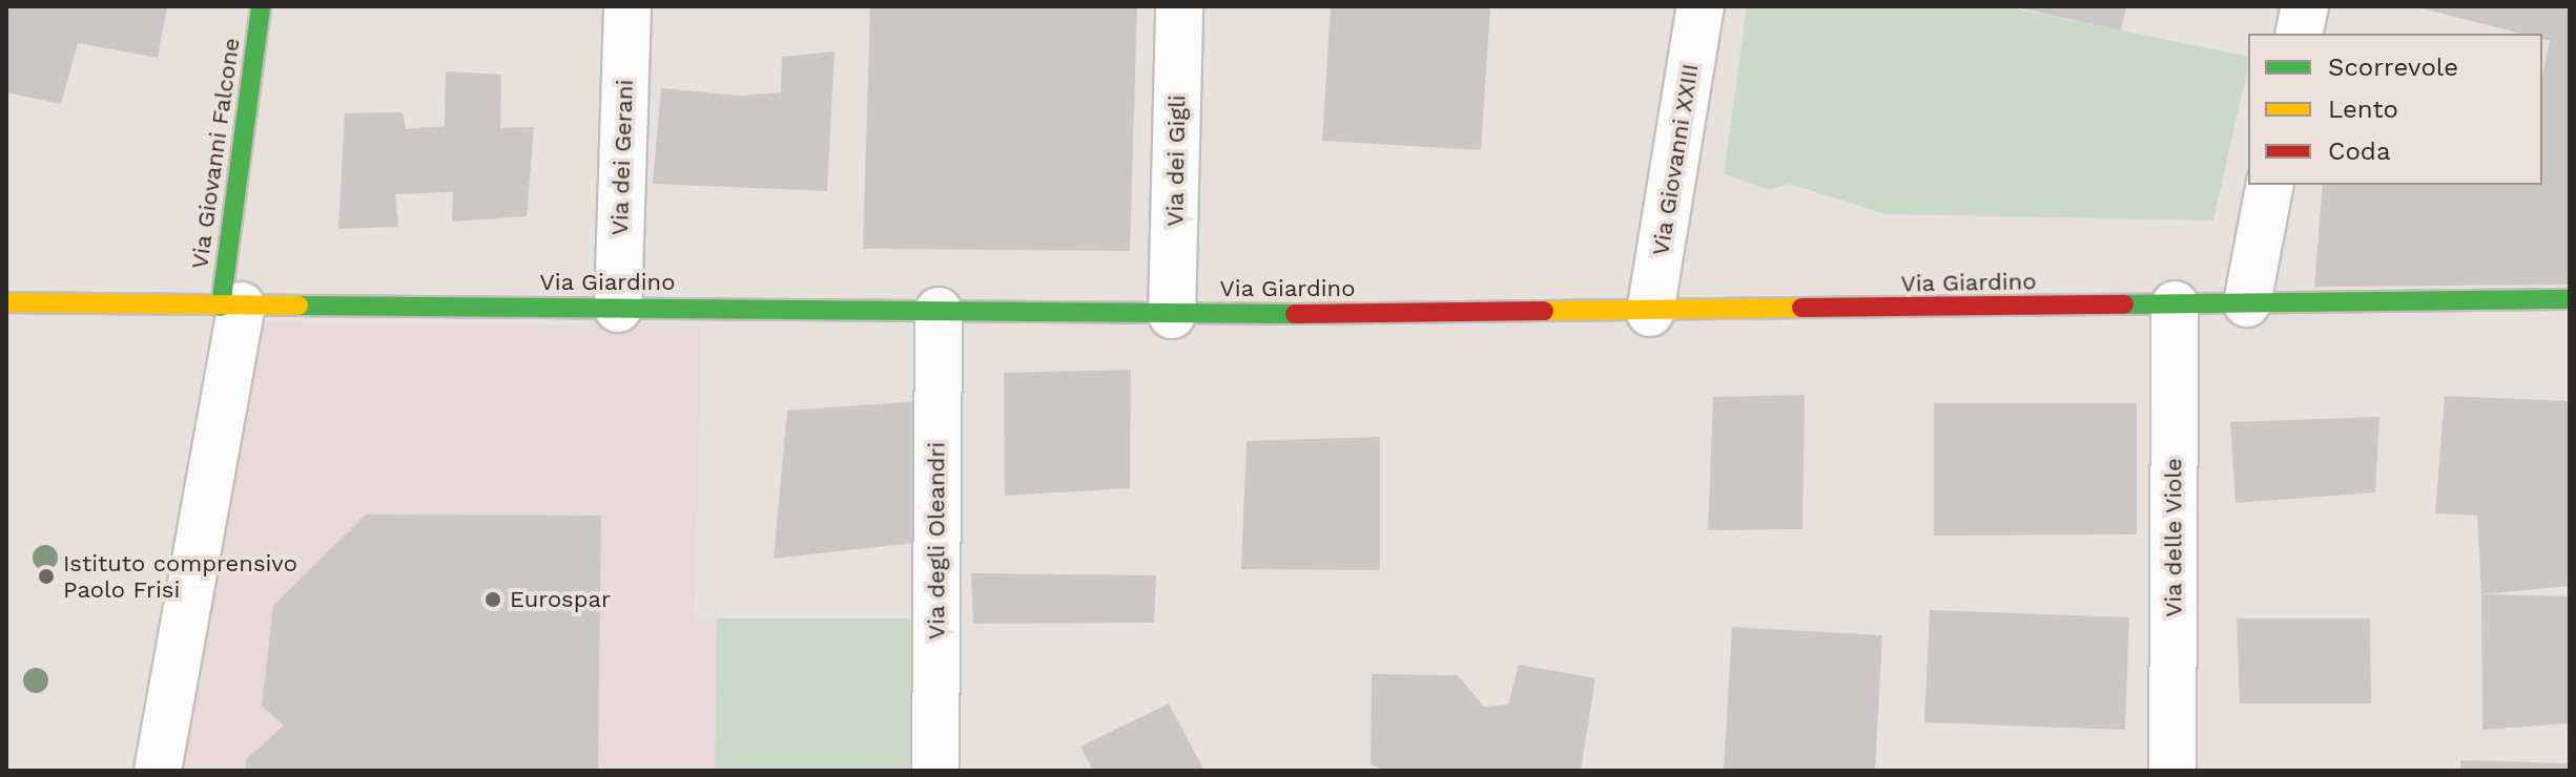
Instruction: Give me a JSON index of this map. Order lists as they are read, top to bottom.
{
  "streets": {
    "street": [
      "Via Giovanni Falcone",
      "Via dei Gerani",
      "Via Giovanni XXIII",
      "Via dei Gigli",
      "Via Giardino",
      "Via delle Viole",
      "Via degli Oleandri"
    ]
  },
  "crossings": [
    ["Via Giovanni Falcone", "Via Giardino"],
    ["Via dei Gerani", "Via Giardino"],
    ["Via Giovanni XXIII", "Via Giardino"],
    ["Via dei Gigli", "Via Giardino"],
    ["Via Giardino", "Via delle Viole"],
    ["Via Giardino", "Via degli Oleandri"]
  ],
  "places": ["Istituto comprensivo Paolo Frisi", "Eurospar"],
  "legend": ["Scorrevole", "Lento", "Coda"]
}
